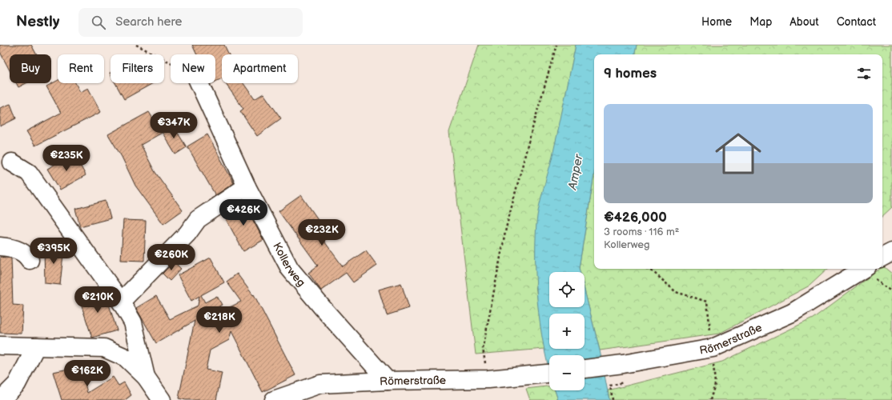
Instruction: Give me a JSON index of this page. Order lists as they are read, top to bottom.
{
  "streets": {
    "street": ["Kollerweg", "Römerstraße"]
  },
  "crossings": [
    ["Kollerweg", "Römerstraße"]
  ],
  "water": ["Amper"],
  "page": {
    "header": "Nestly",
    "search": "Search here",
    "nav": [
      "Home",
      "Map",
      "About",
      "Contact"
    ],
    "chip": [
      "Buy",
      "Rent",
      "Filters",
      "New",
      "Apartment"
    ],
    "heading": "9 homes",
    "list": [
      {
        "name": "€426,000",
        "note": "3 rooms · 116 m² · Kollerweg"
      }
    ],
    "price": [
      "€347K",
      "€235K",
      "€426K",
      "€232K",
      "€395K",
      "€260K",
      "€210K",
      "€218K",
      "€162K"
    ],
    "map_buttons": ["+", "−"]
  }
}
